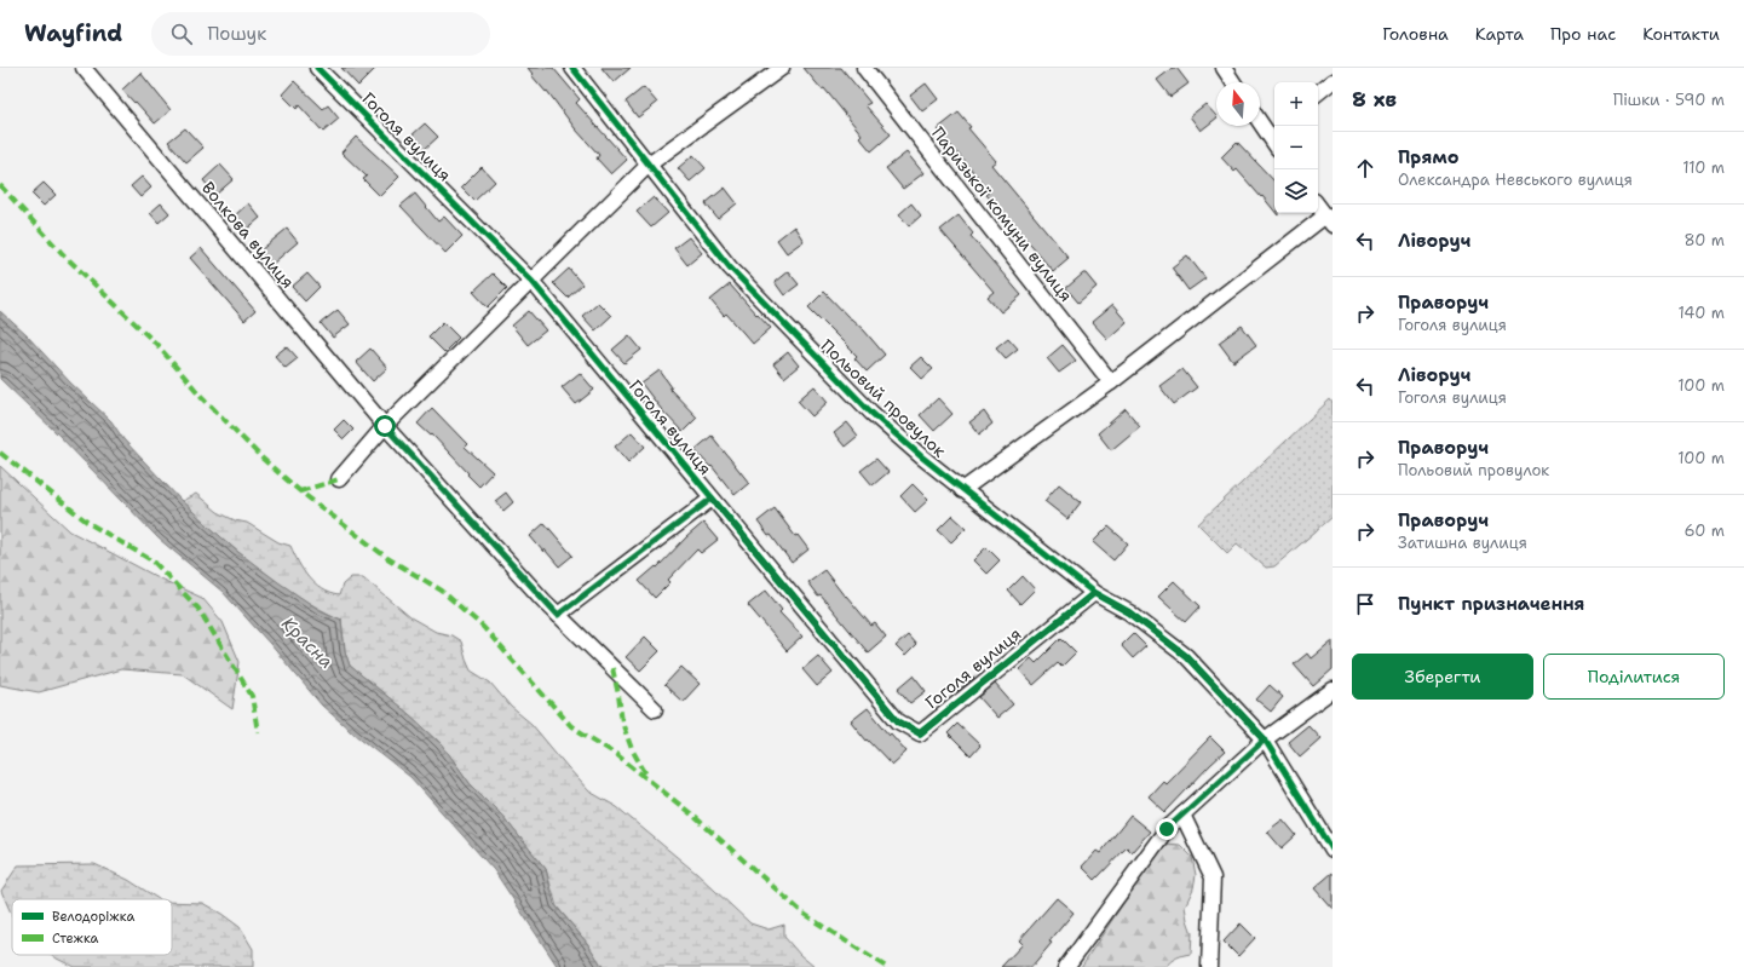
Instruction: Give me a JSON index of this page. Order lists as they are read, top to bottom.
{
  "streets": {
    "street": [
      "Гоголя вулиця",
      "Паризької комуни вулиця",
      "Волкова вулиця",
      "Польовий провулок"
    ]
  },
  "crossings": [
    ["Гоголя вулиця", "Польовий провулок"]
  ],
  "water": ["Красна"],
  "legend": ["Велодоріжка", "Стежка"],
  "north": "top",
  "page": {
    "header": "Wayfind",
    "search": "Пошук",
    "nav": [
      "Головна",
      "Карта",
      "Про нас",
      "Контакти"
    ],
    "heading": ["8 хв", "Пішки · 590 m"],
    "map_buttons": ["+", "−"],
    "list": [
      ["Прямо", "Олександра Невського вулиця", "110 m"],
      ["Ліворуч", "80 m"],
      ["Праворуч", "Гоголя вулиця", "140 m"],
      ["Ліворуч", "Гоголя вулиця", "100 m"],
      ["Праворуч", "Польовий провулок", "100 m"],
      ["Праворуч", "Затишна вулиця", "60 m"],
      "Пункт призначення"
    ],
    "buttons": ["Зберегти", "Поділитися"]
  }
}
